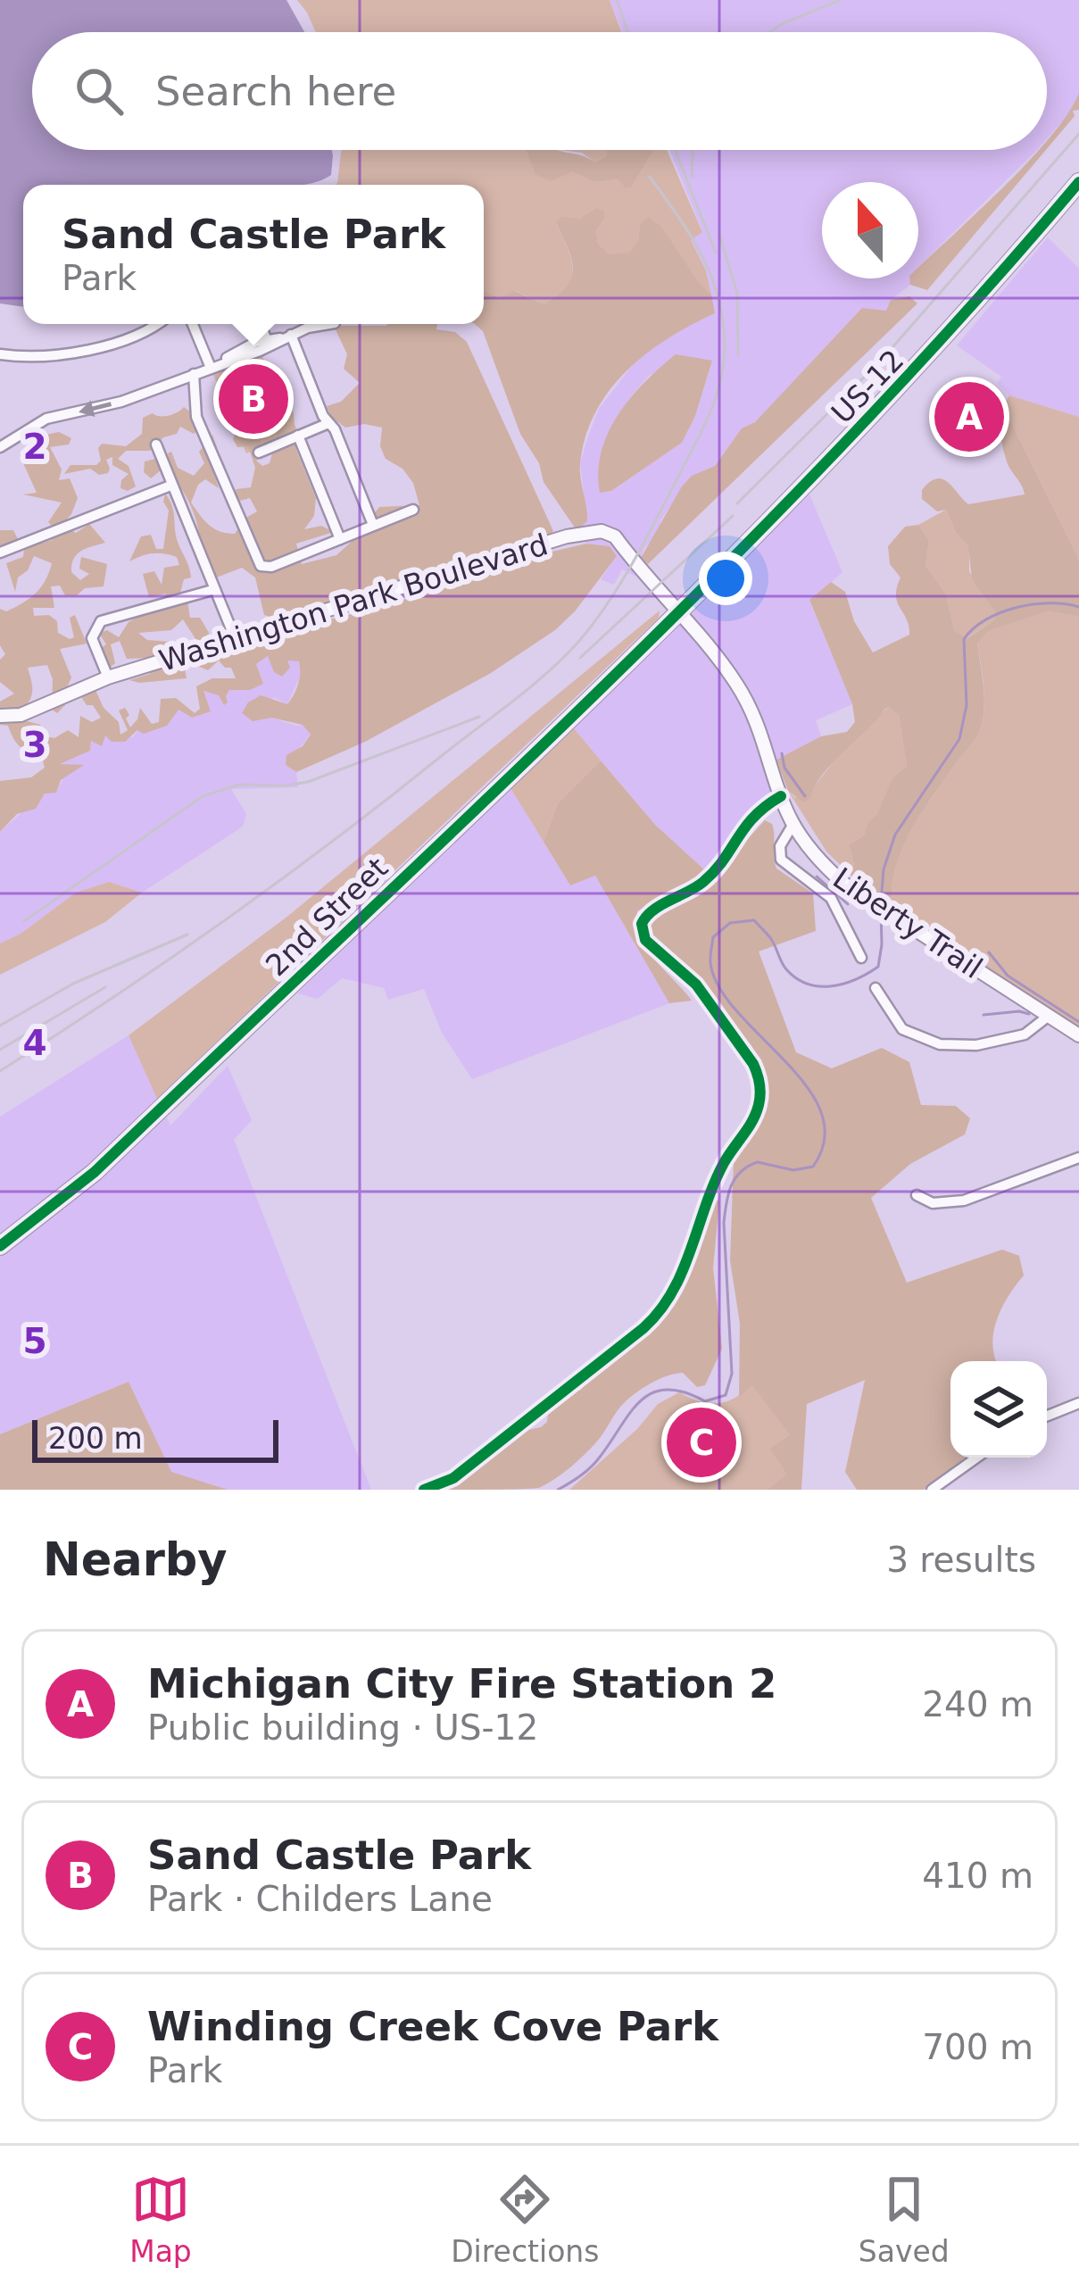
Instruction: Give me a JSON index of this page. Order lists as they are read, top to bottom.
{
  "streets": {
    "main road": ["US-12", "2nd Street"],
    "street": ["Washington Park Boulevard", "Liberty Trail"]
  },
  "crossings": [
    ["US-12", "Washington Park Boulevard"],
    ["US-12", "2nd Street"],
    ["US-12", "Liberty Trail"],
    ["Washington Park Boulevard", "2nd Street"],
    ["Washington Park Boulevard", "Liberty Trail"],
    ["2nd Street", "Liberty Trail"]
  ],
  "scale_bar": "200 m",
  "north": "top",
  "page": {
    "search": "Search here",
    "popup": ["Sand Castle Park", "Park"],
    "pins": ["B", "A", "C"],
    "scale": "200 m",
    "heading": ["Nearby", "3 results"],
    "list": [
      {
        "mark": "A",
        "name": "Michigan City Fire Station 2",
        "note": "Public building · US-12",
        "value": "240 m"
      },
      {
        "mark": "B",
        "name": "Sand Castle Park",
        "note": "Park · Childers Lane",
        "value": "410 m"
      },
      {
        "mark": "C",
        "name": "Winding Creek Cove Park",
        "note": "Park",
        "value": "700 m"
      }
    ],
    "nav": ["Map", "Directions", "Saved"]
  },
  "grid": {
    "rows": [
      "2",
      "3",
      "4",
      "5"
    ]
  }
}
